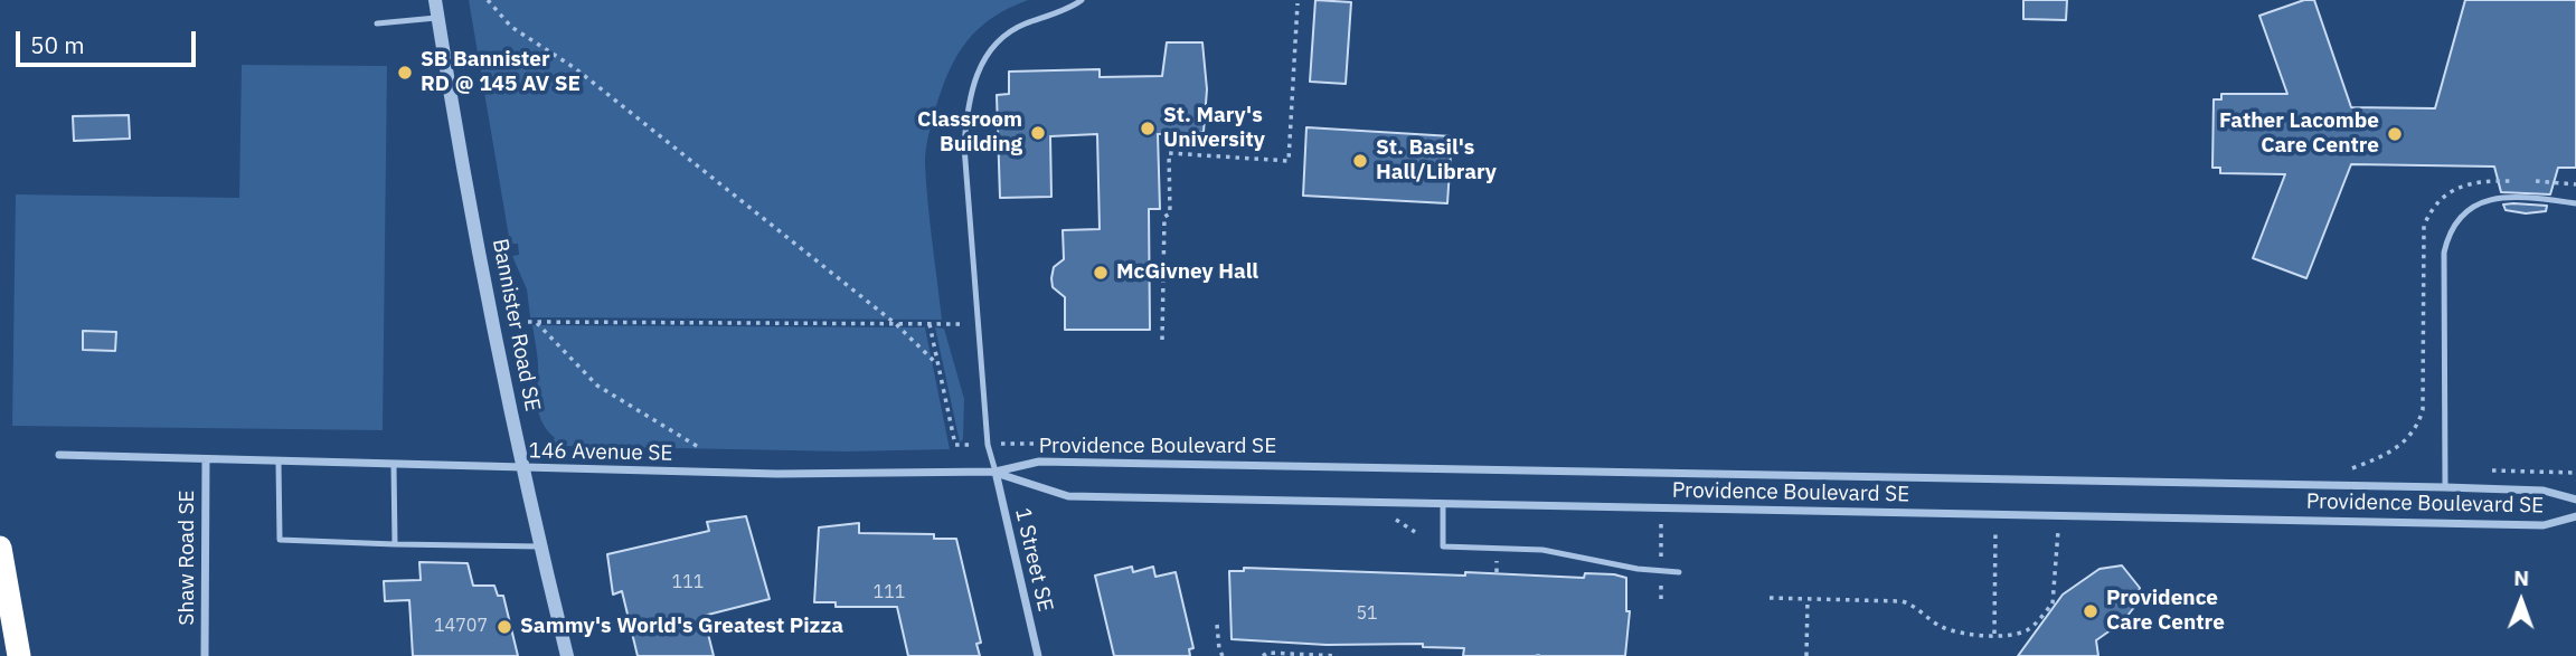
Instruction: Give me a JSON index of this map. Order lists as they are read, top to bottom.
{
  "streets": {
    "street": [
      "Bannister Road SE",
      "Providence Boulevard SE",
      "146 Avenue SE",
      "Shaw Road SE",
      "1 Street SE"
    ]
  },
  "crossings": [
    ["Bannister Road SE", "146 Avenue SE"],
    ["Providence Boulevard SE", "146 Avenue SE"],
    ["Providence Boulevard SE", "1 Street SE"],
    ["146 Avenue SE", "Shaw Road SE"],
    ["146 Avenue SE", "1 Street SE"]
  ],
  "places": [
    "SB Bannister RD @ 145 AV SE",
    "St. Mary's University",
    "Classroom Building",
    "Father Lacombe Care Centre",
    "St. Basil's Hall/Library",
    "McGivney Hall",
    "Providence Care Centre",
    "Sammy's World's Greatest Pizza"
  ],
  "house_numbers": [
    "111",
    "111",
    "51",
    "14707"
  ],
  "scale_bar": "50 m",
  "north": "top"
}
